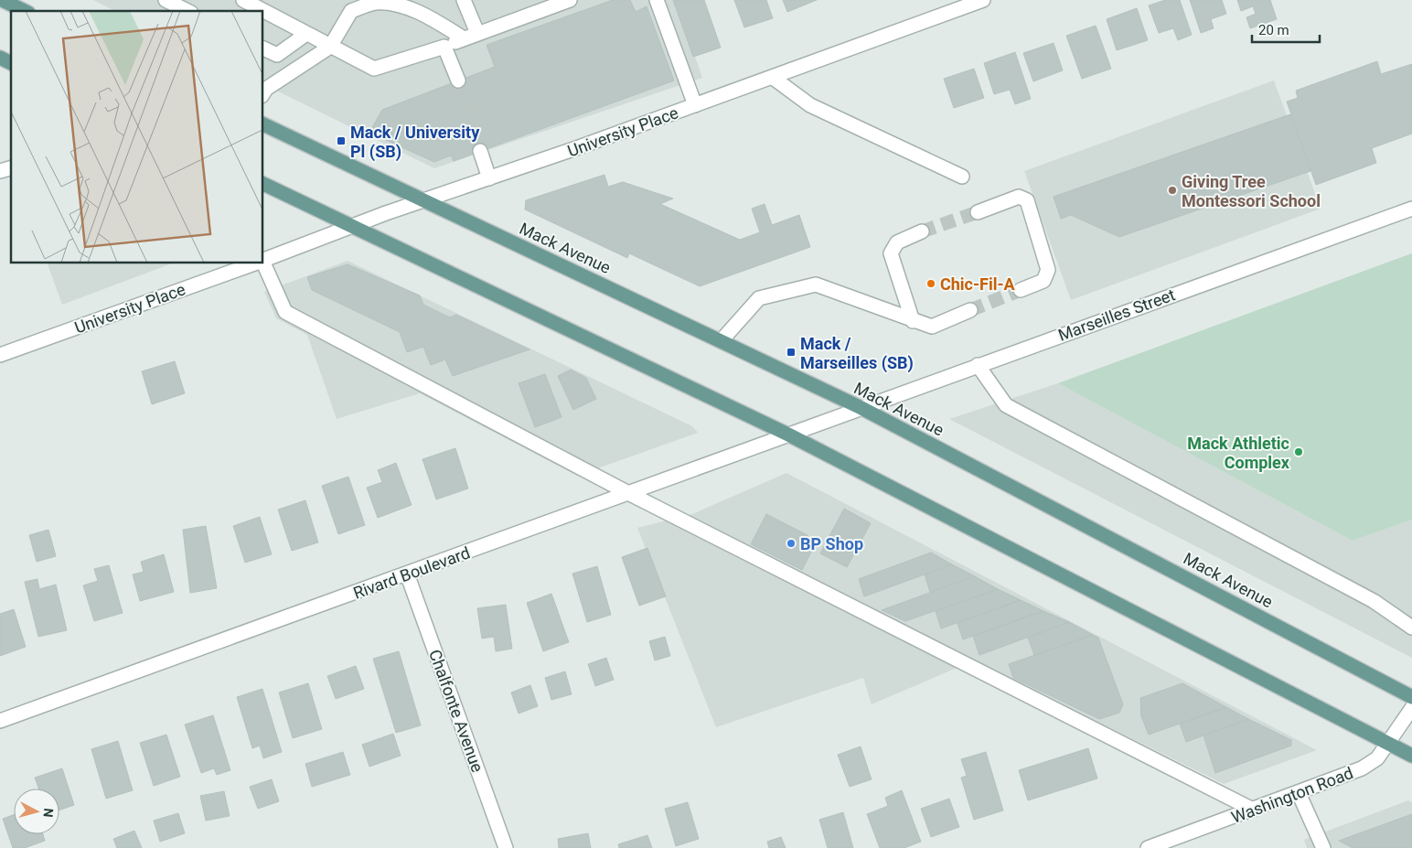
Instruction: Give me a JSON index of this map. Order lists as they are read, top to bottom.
{
  "streets": {
    "main road": ["Mack Avenue"],
    "street": [
      "University Place",
      "Marseilles Street",
      "Rivard Boulevard",
      "Chalfonte Avenue",
      "Washington Road"
    ]
  },
  "crossings": [
    ["University Place", "Mack Avenue"],
    ["Mack Avenue", "Marseilles Street"],
    ["Marseilles Street", "Rivard Boulevard"],
    ["Rivard Boulevard", "Chalfonte Avenue"]
  ],
  "places": {
    "transit": ["Mack / University Pl (SB)", "Mack / Marseilles (SB)"],
    "other": [
      "Giving Tree Montessori School",
      "Chic-Fil-A",
      "Mack Athletic Complex",
      "BP Shop"
    ]
  },
  "scale_bar": "20 m",
  "north": "right"
}
